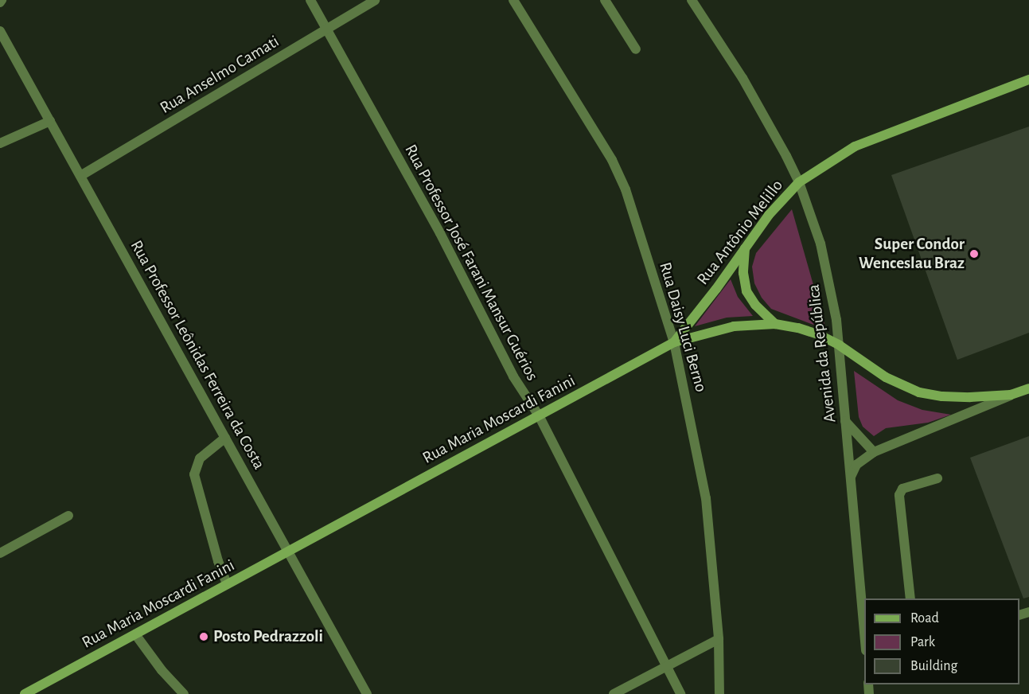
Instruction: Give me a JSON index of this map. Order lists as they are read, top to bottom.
{
  "streets": {
    "main road": ["Rua Antônio Melillo", "Rua Maria Moscardi Fanini"],
    "street": [
      "Rua Anselmo Camati",
      "Rua Professor José Farani Mansur Guérios",
      "Rua Daisy Luci Berno",
      "Avenida da República",
      "Rua Professor Leônidas Ferreira da Costa"
    ]
  },
  "crossings": [
    ["Rua Anselmo Camati", "Rua Professor José Farani Mansur Guérios"],
    ["Rua Anselmo Camati", "Rua Professor Leônidas Ferreira da Costa"],
    ["Rua Antônio Melillo", "Rua Daisy Luci Berno"],
    ["Rua Antônio Melillo", "Avenida da República"],
    ["Rua Antônio Melillo", "Rua Maria Moscardi Fanini"],
    ["Rua Professor José Farani Mansur Guérios", "Rua Maria Moscardi Fanini"],
    ["Rua Daisy Luci Berno", "Rua Maria Moscardi Fanini"],
    ["Avenida da República", "Rua Maria Moscardi Fanini"],
    ["Rua Professor Leônidas Ferreira da Costa", "Rua Maria Moscardi Fanini"]
  ],
  "places": ["Super Condor Wenceslau Braz", "Posto Pedrazzoli"],
  "legend": ["Road", "Park", "Building"]
}
